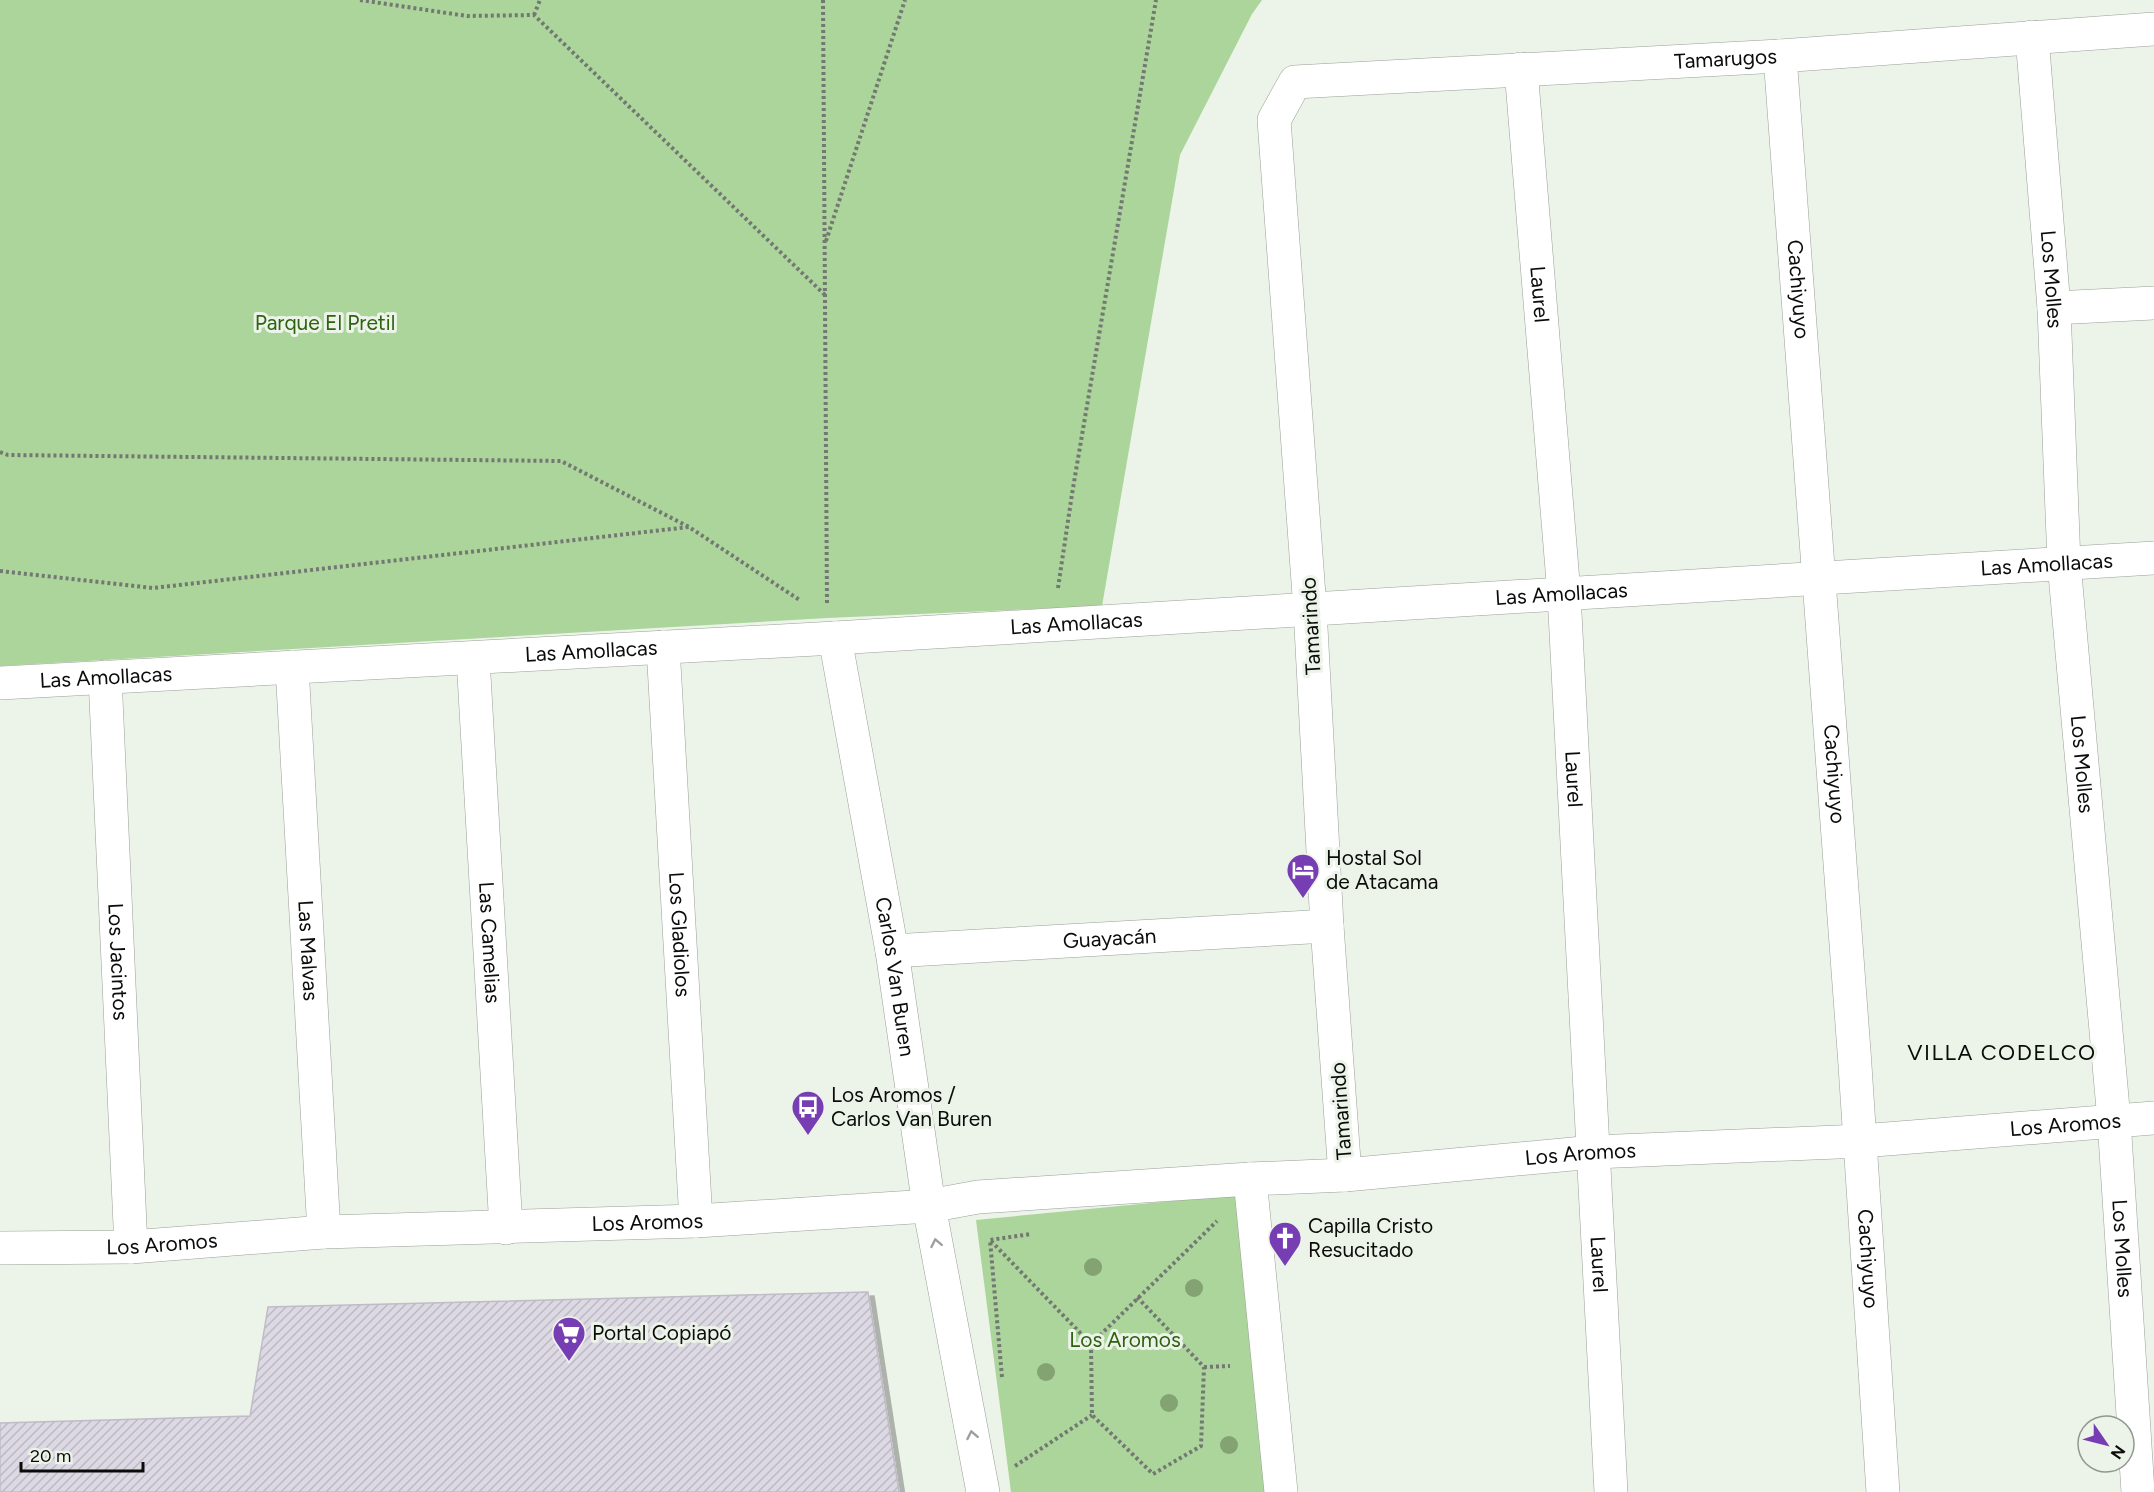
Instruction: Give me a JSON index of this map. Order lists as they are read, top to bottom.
{
  "streets": {
    "street": [
      "Tamarugos",
      "Los Molles",
      "Cachiyuyo",
      "Laurel",
      "Las Amollacas",
      "Tamarindo",
      "Los Gladiolos",
      "Guayacán",
      "Las Camelias",
      "Las Malvas",
      "Los Jacintos",
      "Carlos Van Buren",
      "Los Aromos"
    ]
  },
  "crossings": [
    ["Tamarugos", "Los Molles"],
    ["Tamarugos", "Cachiyuyo"],
    ["Tamarugos", "Laurel"],
    ["Tamarugos", "Tamarindo"],
    ["Los Molles", "Las Amollacas"],
    ["Los Molles", "Los Aromos"],
    ["Cachiyuyo", "Las Amollacas"],
    ["Cachiyuyo", "Los Aromos"],
    ["Laurel", "Las Amollacas"],
    ["Laurel", "Los Aromos"],
    ["Las Amollacas", "Tamarindo"],
    ["Las Amollacas", "Los Gladiolos"],
    ["Las Amollacas", "Las Camelias"],
    ["Las Amollacas", "Las Malvas"],
    ["Las Amollacas", "Los Jacintos"],
    ["Las Amollacas", "Carlos Van Buren"],
    ["Tamarindo", "Guayacán"],
    ["Tamarindo", "Los Aromos"],
    ["Los Gladiolos", "Los Aromos"],
    ["Guayacán", "Carlos Van Buren"],
    ["Las Camelias", "Los Aromos"],
    ["Las Malvas", "Los Aromos"],
    ["Los Jacintos", "Los Aromos"],
    ["Carlos Van Buren", "Los Aromos"]
  ],
  "districts": ["VILLA CODELCO"],
  "parks": ["Parque El Pretil", "Los Aromos"],
  "places": {
    "hotel": ["Hostal Sol de Atacama"],
    "bus stop": ["Los Aromos / Carlos Van Buren"],
    "church": ["Capilla Cristo Resucitado"],
    "supermarket": ["Portal Copiapó"]
  },
  "scale_bar": "20 m",
  "north": "bottom right"
}
